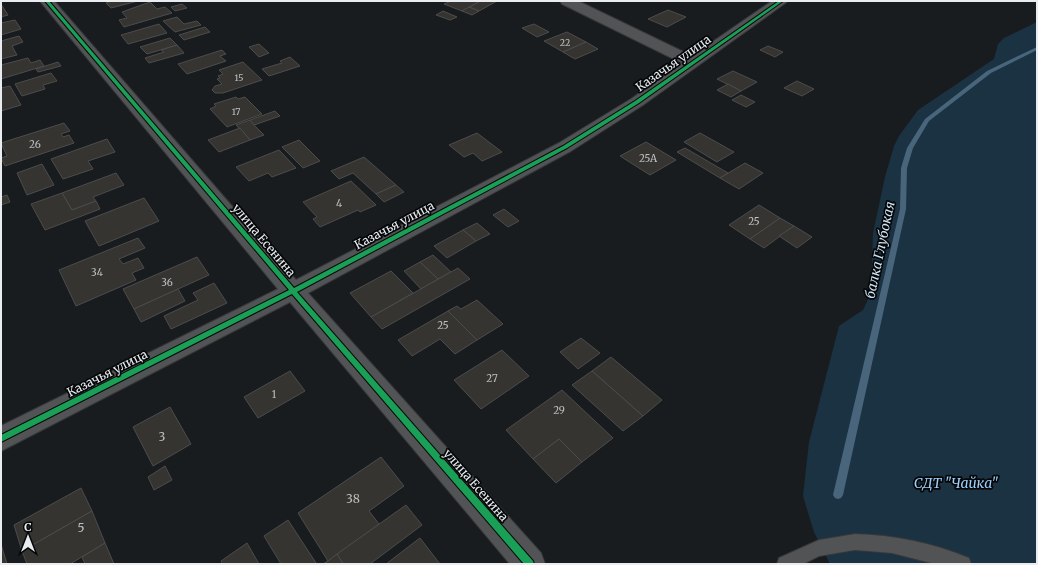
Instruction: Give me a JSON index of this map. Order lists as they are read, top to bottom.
{
  "streets": {
    "street": ["Казачья улица", "улица Есенина"]
  },
  "crossings": [
    ["Казачья улица", "улица Есенина"]
  ],
  "water": ["балка Глубокая"],
  "parks": ["СДТ \"Чайка\""],
  "house_numbers": [
    "22",
    "15",
    "17",
    "26",
    "25А",
    "4",
    "25",
    "34",
    "36",
    "25",
    "27",
    "1",
    "29",
    "3",
    "38",
    "5"
  ],
  "north": "top"
}
